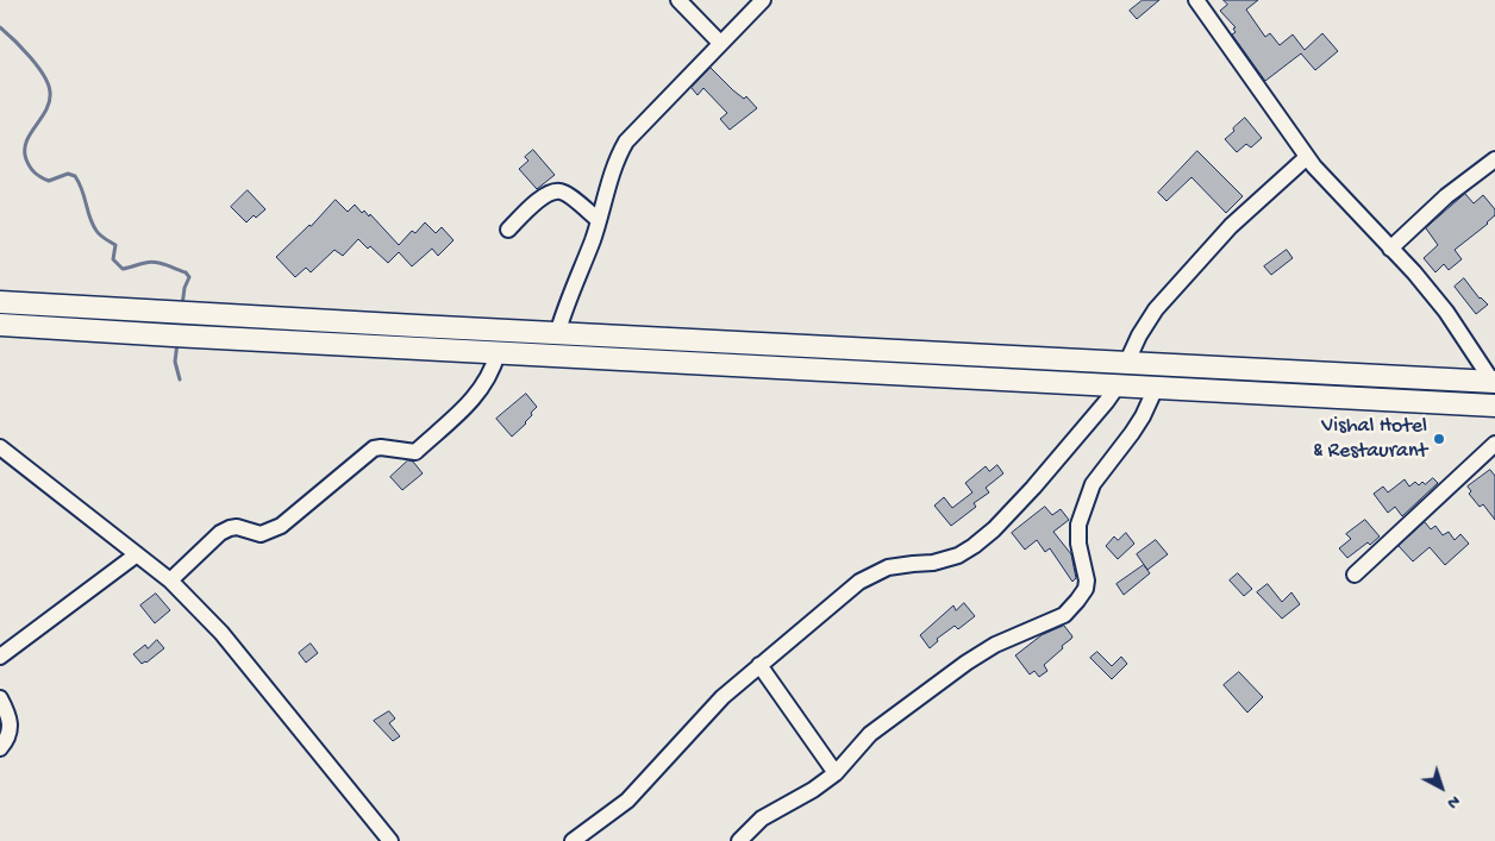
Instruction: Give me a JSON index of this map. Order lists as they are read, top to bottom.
{
  "places": ["Vishal Hotel & Restaurant"],
  "north": "bottom right"
}
